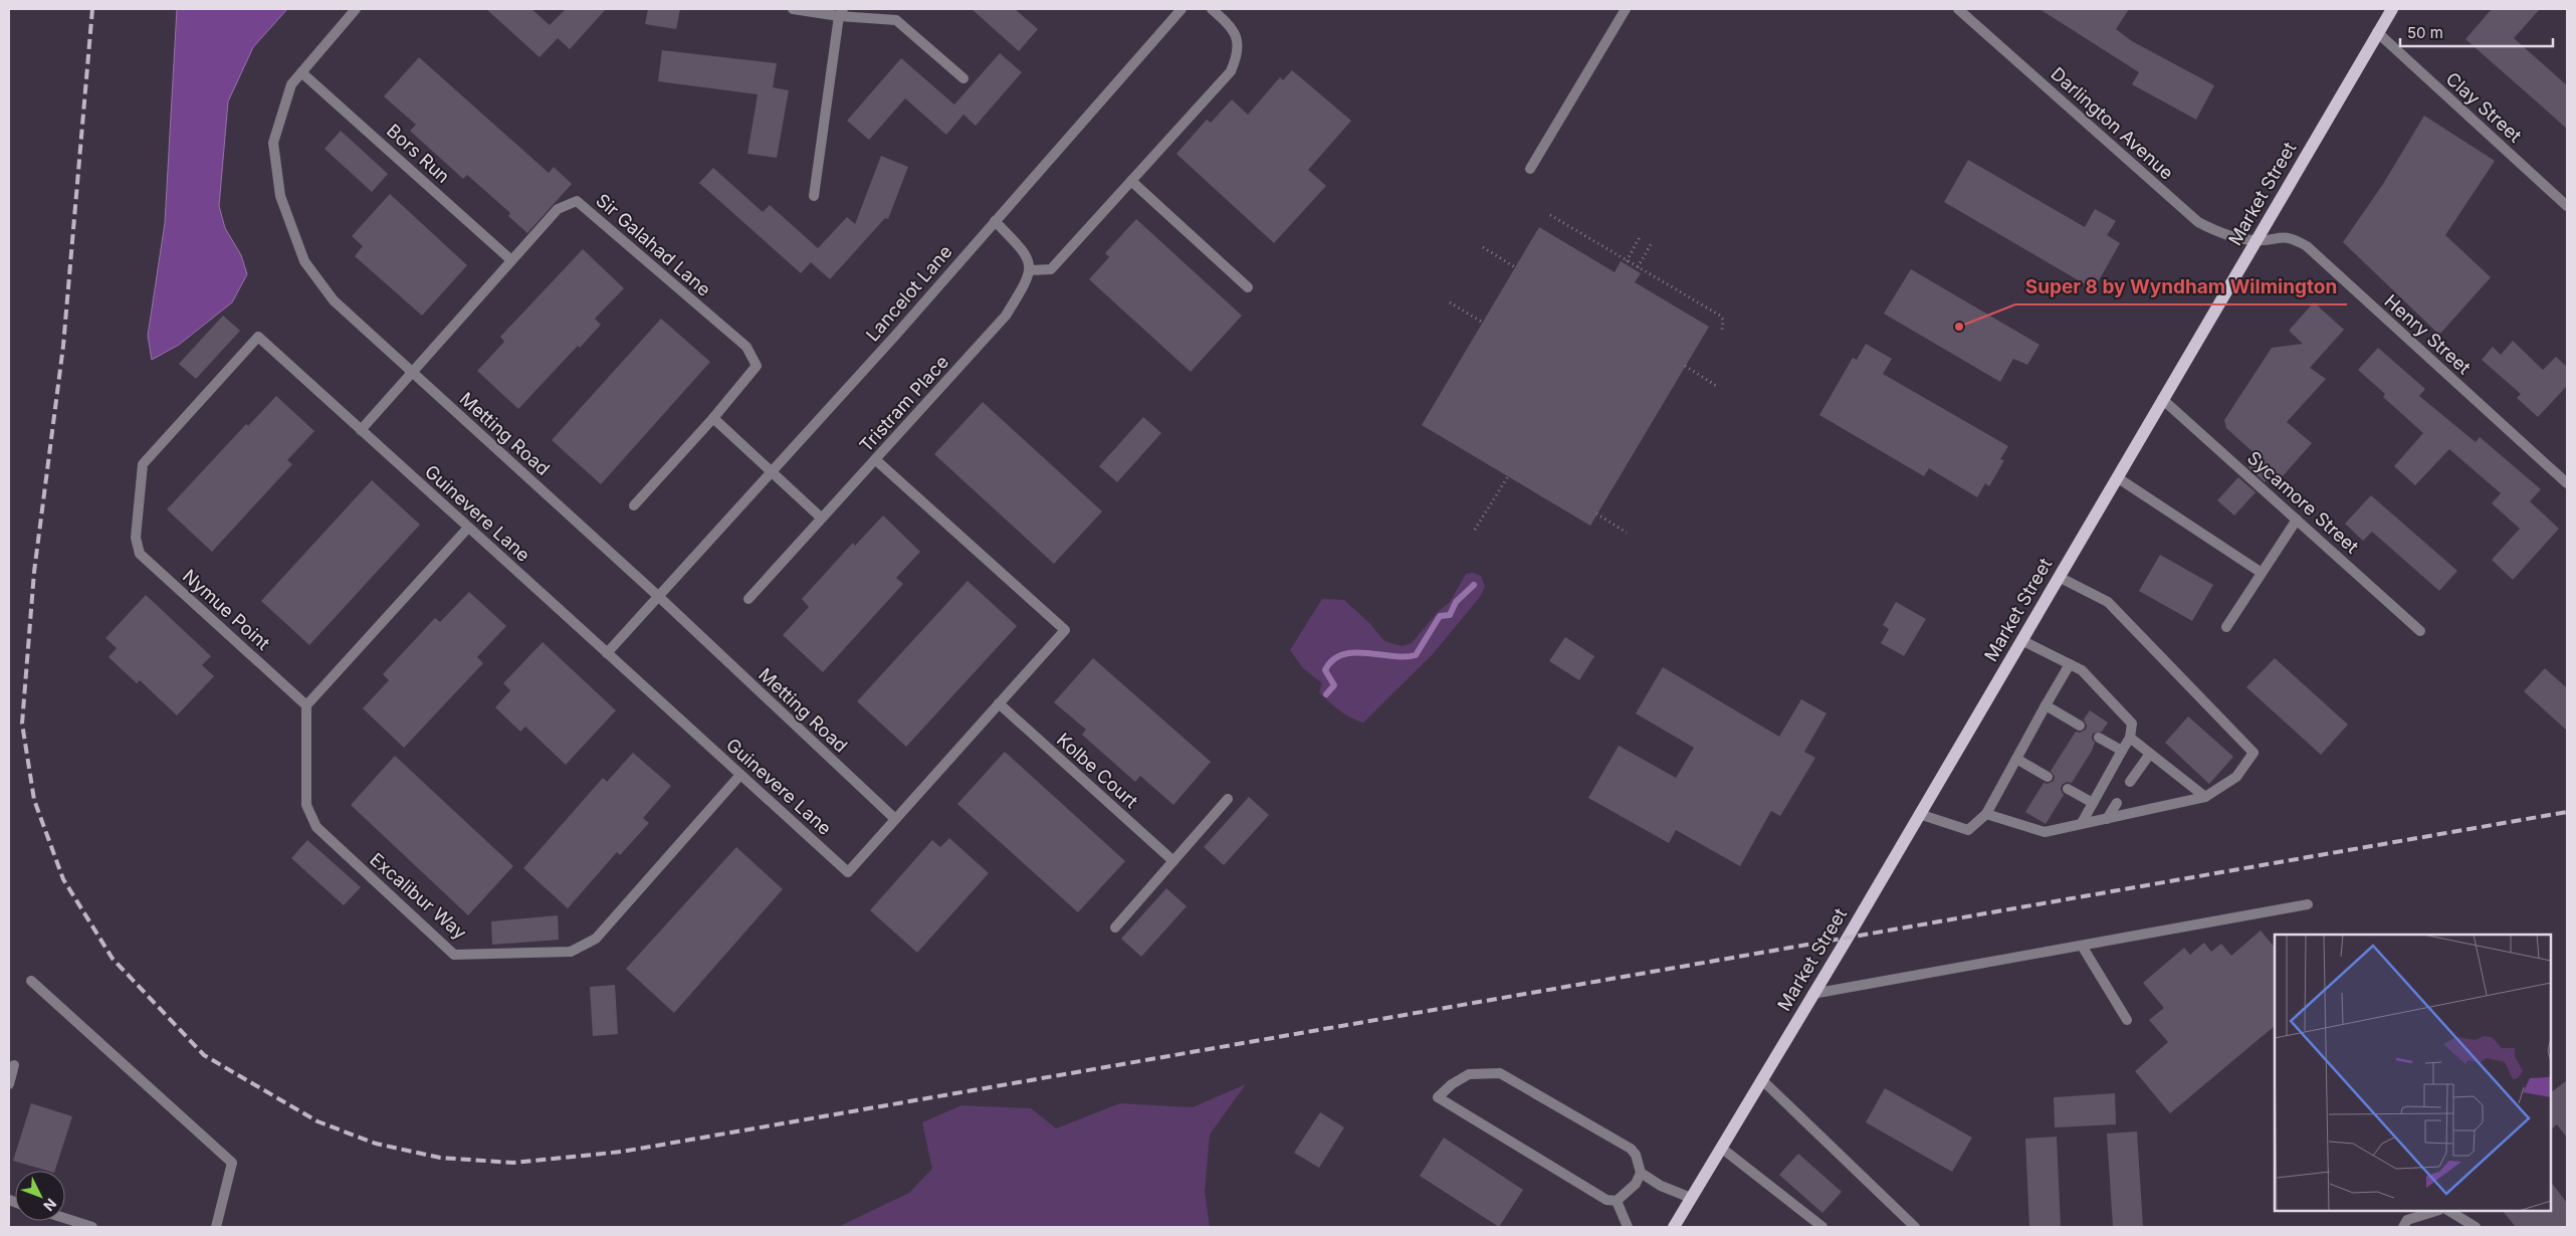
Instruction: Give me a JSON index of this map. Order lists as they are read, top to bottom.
{
  "streets": {
    "main road": ["Market Street"],
    "street": [
      "Clay Street",
      "Darlington Avenue",
      "Bors Run",
      "Sir Galahad Lane",
      "Lancelot Lane",
      "Henry Street",
      "Tristram Place",
      "Metting Road",
      "Sycamore Street",
      "Guinevere Lane",
      "Nymue Point",
      "Kolbe Court",
      "Excalibur Way"
    ]
  },
  "crossings": [
    ["Clay Street", "Market Street"],
    ["Darlington Avenue", "Market Street"],
    ["Darlington Avenue", "Henry Street"],
    ["Bors Run", "Sir Galahad Lane"],
    ["Bors Run", "Metting Road"],
    ["Market Street", "Henry Street"],
    ["Market Street", "Sycamore Street"],
    ["Sir Galahad Lane", "Metting Road"],
    ["Sir Galahad Lane", "Guinevere Lane"],
    ["Lancelot Lane", "Metting Road"],
    ["Lancelot Lane", "Guinevere Lane"],
    ["Tristram Place", "Guinevere Lane"],
    ["Metting Road", "Guinevere Lane"],
    ["Guinevere Lane", "Nymue Point"],
    ["Guinevere Lane", "Kolbe Court"],
    ["Guinevere Lane", "Excalibur Way"],
    ["Nymue Point", "Excalibur Way"]
  ],
  "places": ["Super 8 by Wyndham Wilmington"],
  "scale_bar": "50 m",
  "north": "bottom right"
}
